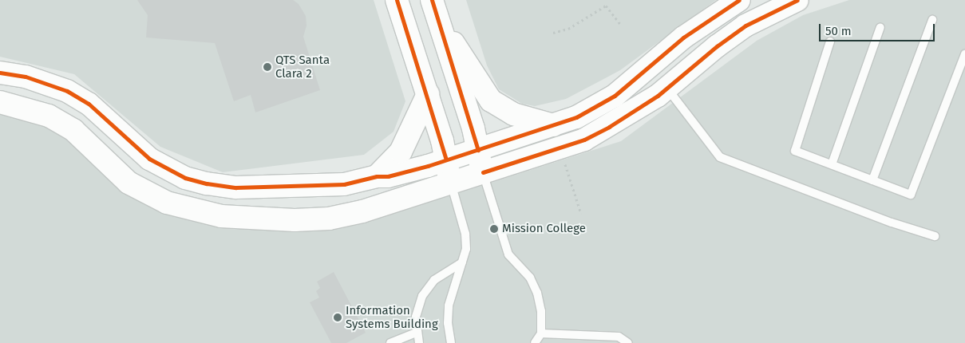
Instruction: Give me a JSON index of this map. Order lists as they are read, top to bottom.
{
  "places": ["QTS Santa Clara 2", "Mission College", "Information Systems Building"],
  "scale_bar": "50 m"
}
